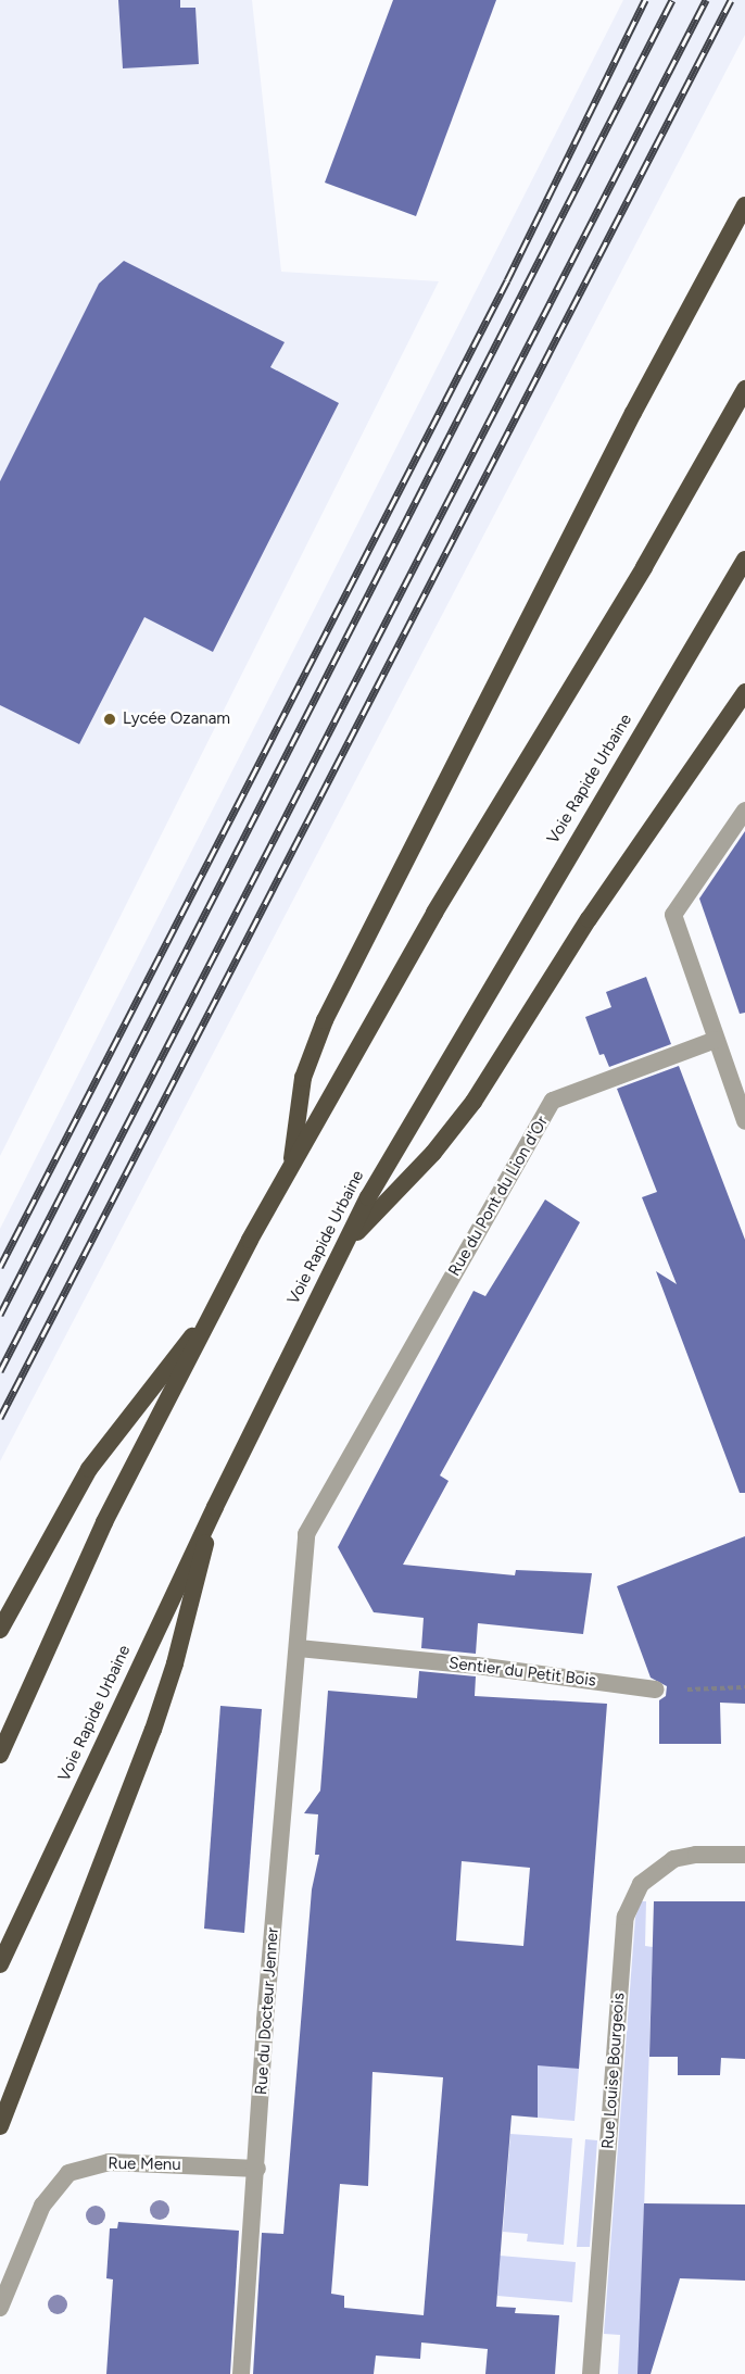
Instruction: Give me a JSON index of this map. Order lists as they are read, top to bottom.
{
  "streets": {
    "highway": ["Voie Rapide Urbaine"],
    "street": [
      "Rue du Pont du Lion d'Or",
      "Sentier du Petit Bois",
      "Rue du Docteur Jenner",
      "Rue Louise Bourgeois",
      "Rue Menu"
    ]
  },
  "crossings": [
    ["Rue du Pont du Lion d'Or", "Sentier du Petit Bois"],
    ["Rue du Pont du Lion d'Or", "Rue du Docteur Jenner"],
    ["Sentier du Petit Bois", "Rue du Docteur Jenner"],
    ["Rue du Docteur Jenner", "Rue Menu"]
  ],
  "places": ["Lycée Ozanam"]
}
